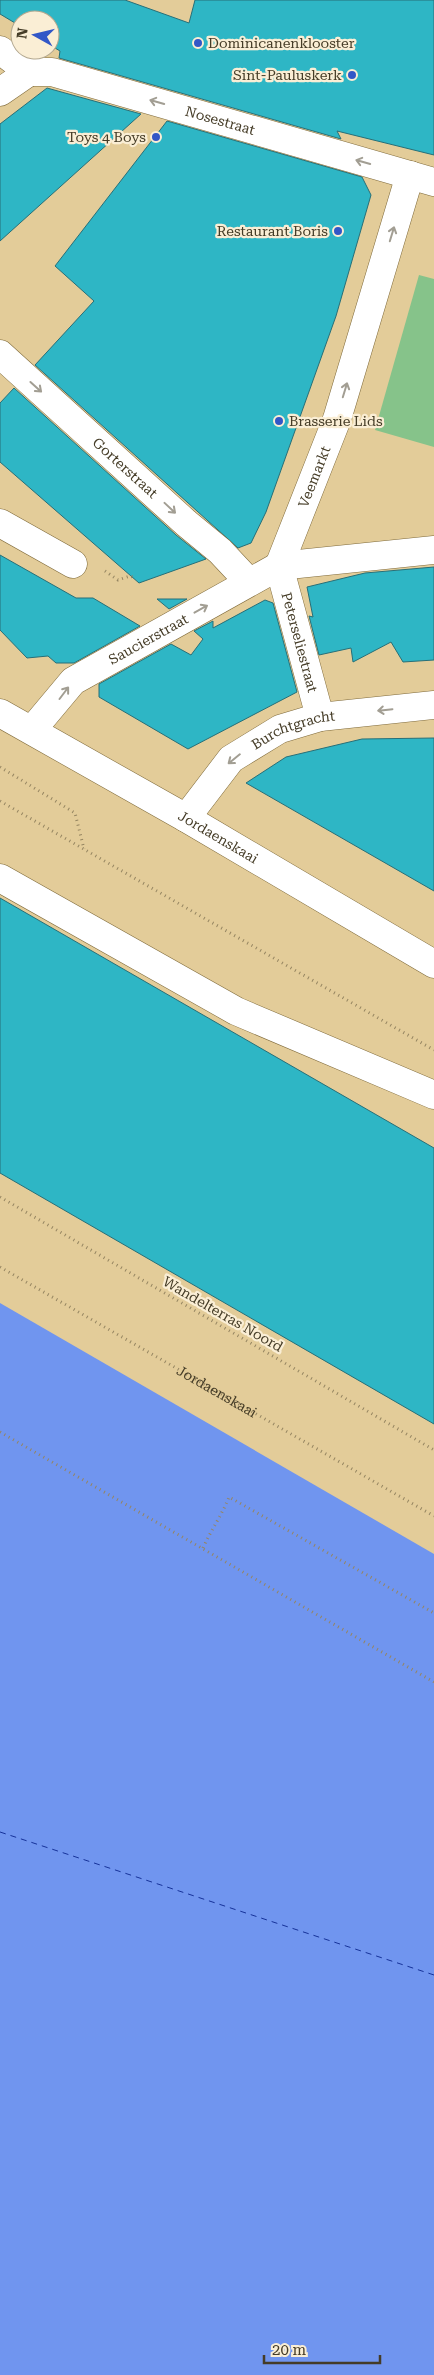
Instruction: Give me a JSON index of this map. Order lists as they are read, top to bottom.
{
  "streets": {
    "street": [
      "Nosestraat",
      "Gorterstraat",
      "Veemarkt",
      "Saucierstraat",
      "Peterseliestraat",
      "Burchtgracht",
      "Jordaenskaai"
    ],
    "path": ["Wandelterras Noord"]
  },
  "crossings": [
    ["Nosestraat", "Veemarkt"],
    ["Gorterstraat", "Saucierstraat"],
    ["Veemarkt", "Saucierstraat"],
    ["Veemarkt", "Peterseliestraat"],
    ["Saucierstraat", "Peterseliestraat"],
    ["Saucierstraat", "Jordaenskaai"],
    ["Peterseliestraat", "Burchtgracht"],
    ["Burchtgracht", "Jordaenskaai"]
  ],
  "one_way": [
    "Nosestraat",
    "Gorterstraat",
    "Veemarkt",
    "Saucierstraat"
  ],
  "places": [
    "Dominicanenklooster",
    "Sint-Pauluskerk",
    "Toys 4 Boys",
    "Restaurant Boris",
    "Brasserie Lids"
  ],
  "scale_bar": "20 m",
  "north": "left"
}
